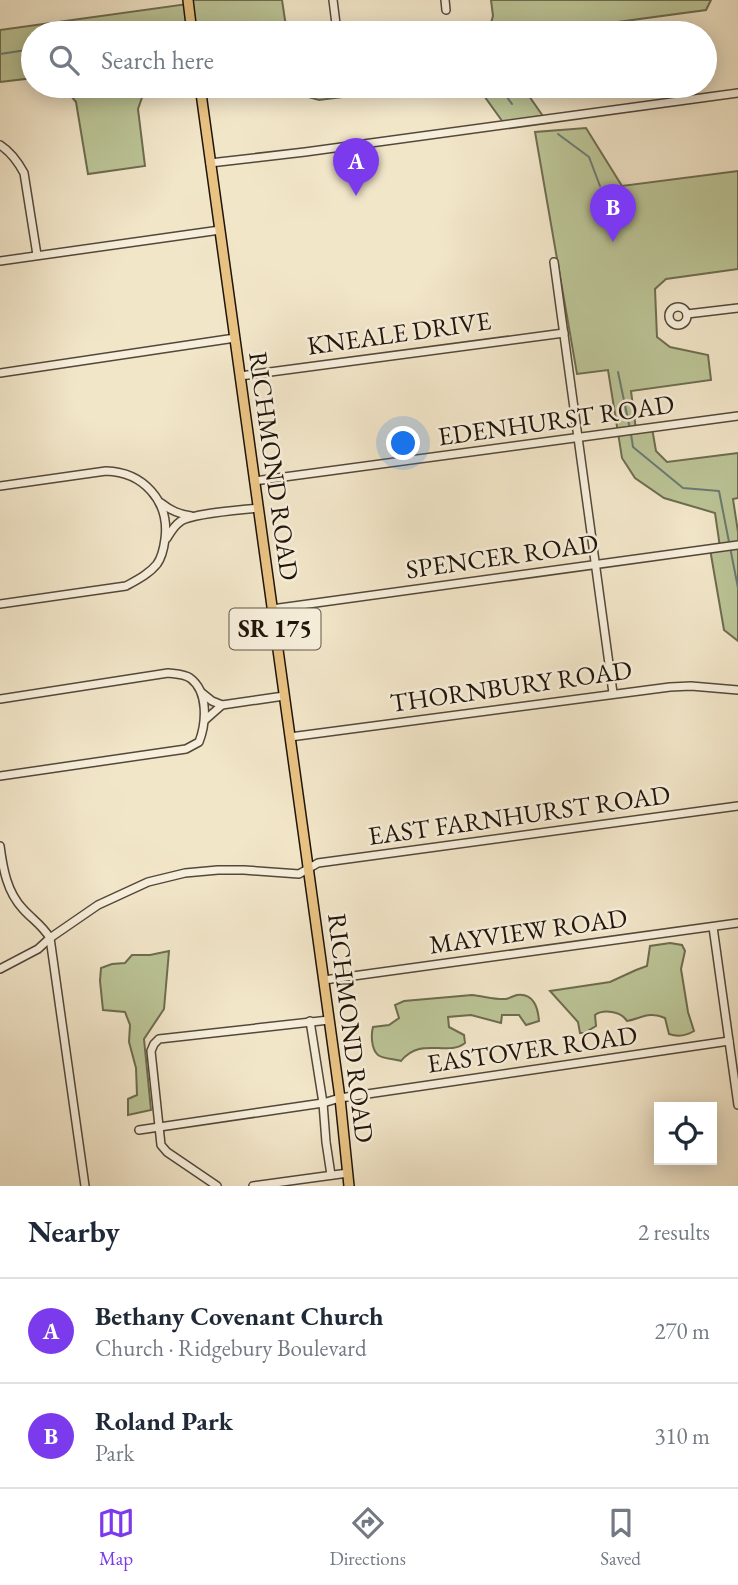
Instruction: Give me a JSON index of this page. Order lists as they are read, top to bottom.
{
  "streets": {
    "main road": ["RICHMOND ROAD", "SR 175"],
    "street": [
      "KNEALE DRIVE",
      "EDENHURST ROAD",
      "SPENCER ROAD",
      "THORNBURY ROAD",
      "EAST FARNHURST ROAD",
      "MAYVIEW ROAD",
      "EASTOVER ROAD"
    ]
  },
  "crossings": [
    ["KNEALE DRIVE", "RICHMOND ROAD"],
    ["EDENHURST ROAD", "RICHMOND ROAD"],
    ["RICHMOND ROAD", "SPENCER ROAD"],
    ["RICHMOND ROAD", "THORNBURY ROAD"],
    ["RICHMOND ROAD", "EAST FARNHURST ROAD"],
    ["RICHMOND ROAD", "MAYVIEW ROAD"],
    ["RICHMOND ROAD", "EASTOVER ROAD"]
  ],
  "page": {
    "search": "Search here",
    "pins": ["A", "B"],
    "heading": ["Nearby", "2 results"],
    "list": [
      {
        "mark": "A",
        "name": "Bethany Covenant Church",
        "note": "Church · Ridgebury Boulevard",
        "value": "270 m"
      },
      {
        "mark": "B",
        "name": "Roland Park",
        "note": "Park",
        "value": "310 m"
      }
    ],
    "nav": ["Map", "Directions", "Saved"]
  }
}
